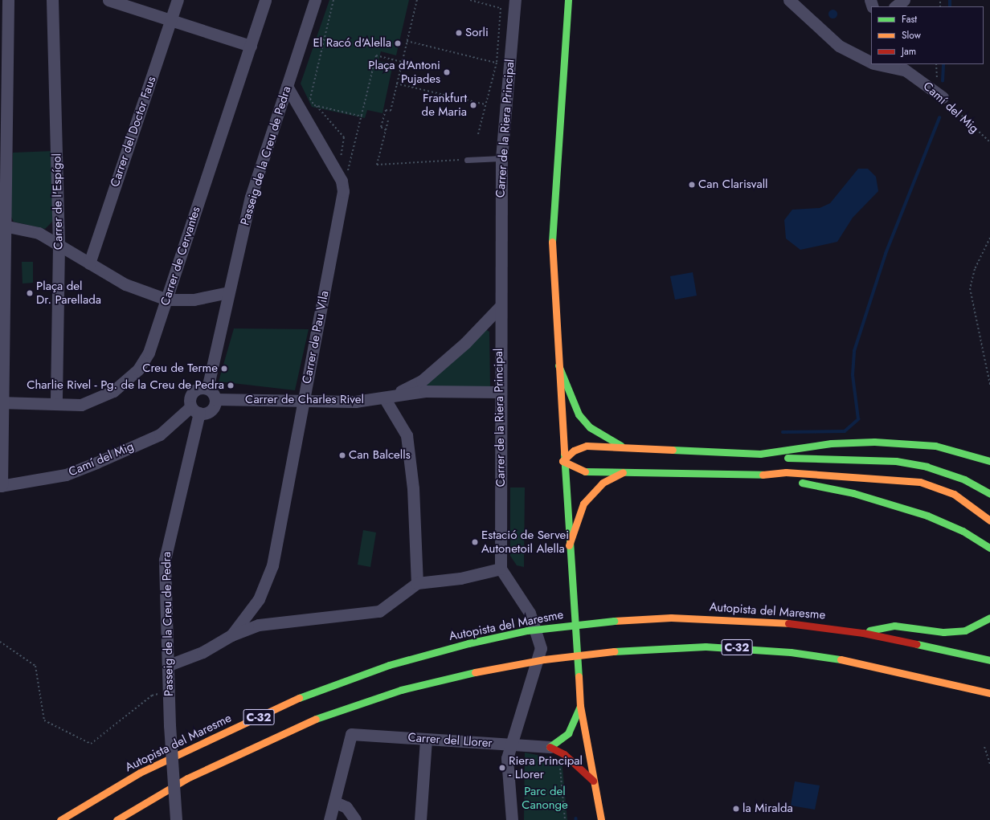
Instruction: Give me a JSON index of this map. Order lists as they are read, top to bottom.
{
  "streets": {
    "main road": ["Autopista del Maresme", "C-32"],
    "street": [
      "Camí del Mig",
      "Carrer de la Riera Principal",
      "Carrer del Doctor Faus",
      "Passeig de la Creu de Pedra",
      "Carrer de l'Espígol",
      "Carrer de Cervantes",
      "Carrer de Pau Vila",
      "Carrer de Charles Rivel",
      "Carrer del Llorer"
    ]
  },
  "crossings": [
    ["Camí del Mig", "Passeig de la Creu de Pedra"],
    ["Camí del Mig", "Carrer de Charles Rivel"],
    ["Carrer de la Riera Principal", "Carrer de Charles Rivel"],
    ["Passeig de la Creu de Pedra", "Carrer de Pau Vila"],
    ["Carrer de l'Espígol", "Carrer de Cervantes"],
    ["Carrer de Pau Vila", "Carrer de Charles Rivel"]
  ],
  "parks": ["Parc del Canonge"],
  "places": [
    "Sorli",
    "El Racó d'Alella",
    "Plaça d'Antoni Pujades",
    "Frankfurt de Maria",
    "Can Clarisvall",
    "Plaça del Dr. Parellada",
    "Creu de Terme",
    "Charlie Rivel - Pg. de la Creu de Pedra",
    "Can Balcells",
    "Estació de Servei Autonetoil Alella",
    "Riera Principal - Llorer",
    "la Miralda"
  ],
  "legend": ["Fast", "Slow", "Jam"]
}
